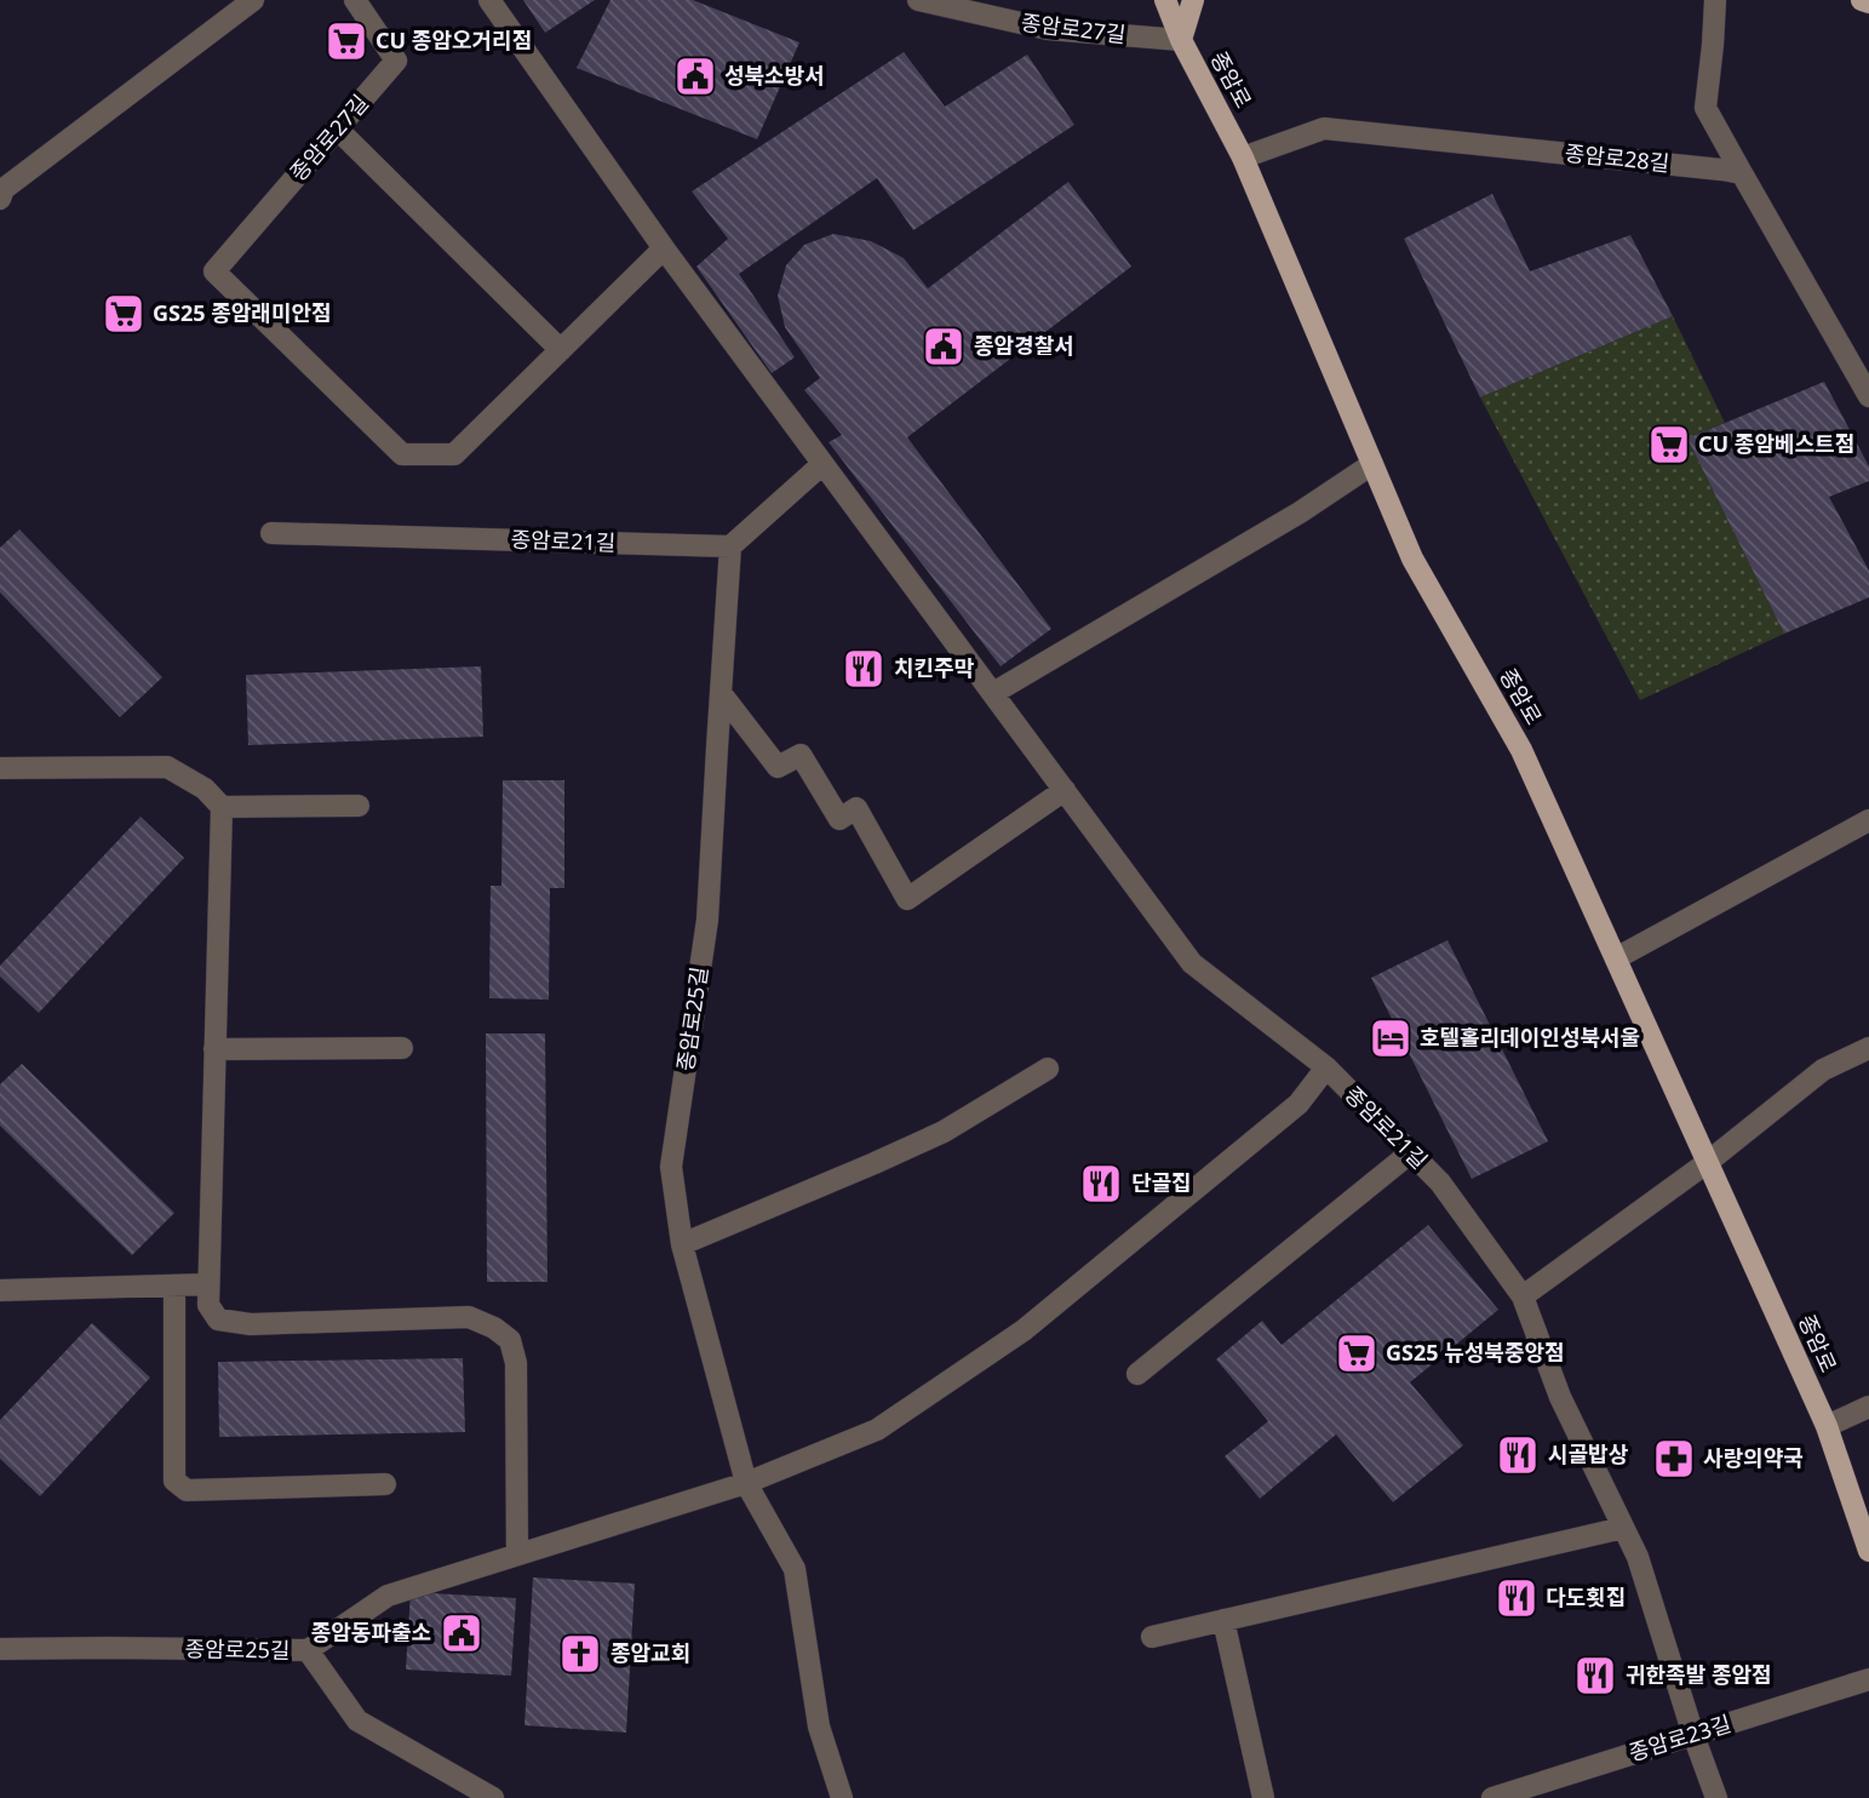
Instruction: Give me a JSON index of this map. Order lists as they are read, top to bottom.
{
  "streets": {
    "main road": ["종암로"],
    "street": [
      "종암로27길",
      "종암로28길",
      "종암로21길",
      "종암로25길",
      "종암로23길"
    ]
  },
  "crossings": [
    ["종암로27길", "종암로"],
    ["종암로", "종암로28길"],
    ["종암로21길", "종암로25길"],
    ["종암로21길", "종암로23길"]
  ],
  "places": {
    "supermarket": [
      "CU 종암오거리점",
      "GS25 종암래미안점",
      "CU 종암베스트점",
      "GS25 뉴성북중앙점"
    ],
    "public building": ["성북소방서", "종암경찰서", "종암동파출소"],
    "restaurant": [
      "치킨주막",
      "단골집",
      "시골밥상",
      "다도횟집",
      "귀한족발 종암점"
    ],
    "hotel": ["호텔홀리데이인성북서울"],
    "pharmacy": ["사랑의약국"],
    "church": ["종암교회"]
  }
}
